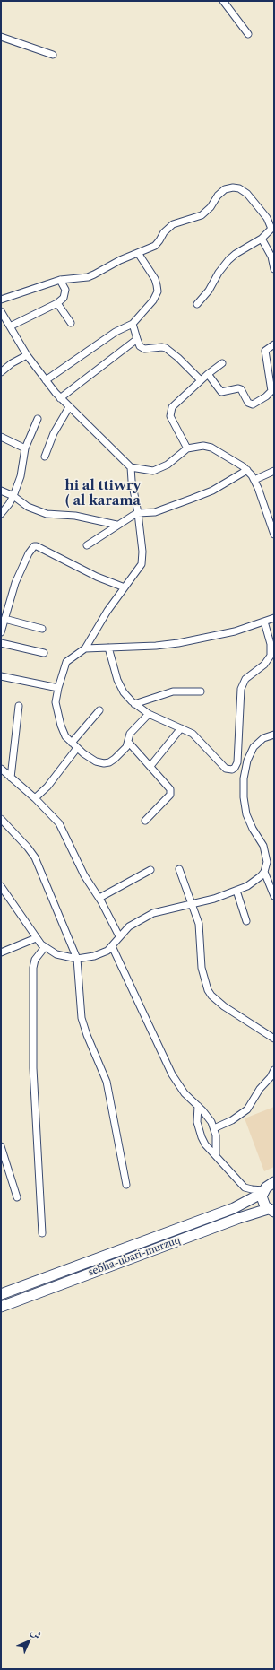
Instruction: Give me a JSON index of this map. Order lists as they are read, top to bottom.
{
  "streets": {
    "highway": ["sebha-ubari-murzuq"]
  },
  "districts": ["hi al ttiwry ( al karama"],
  "north": "top right"
}
